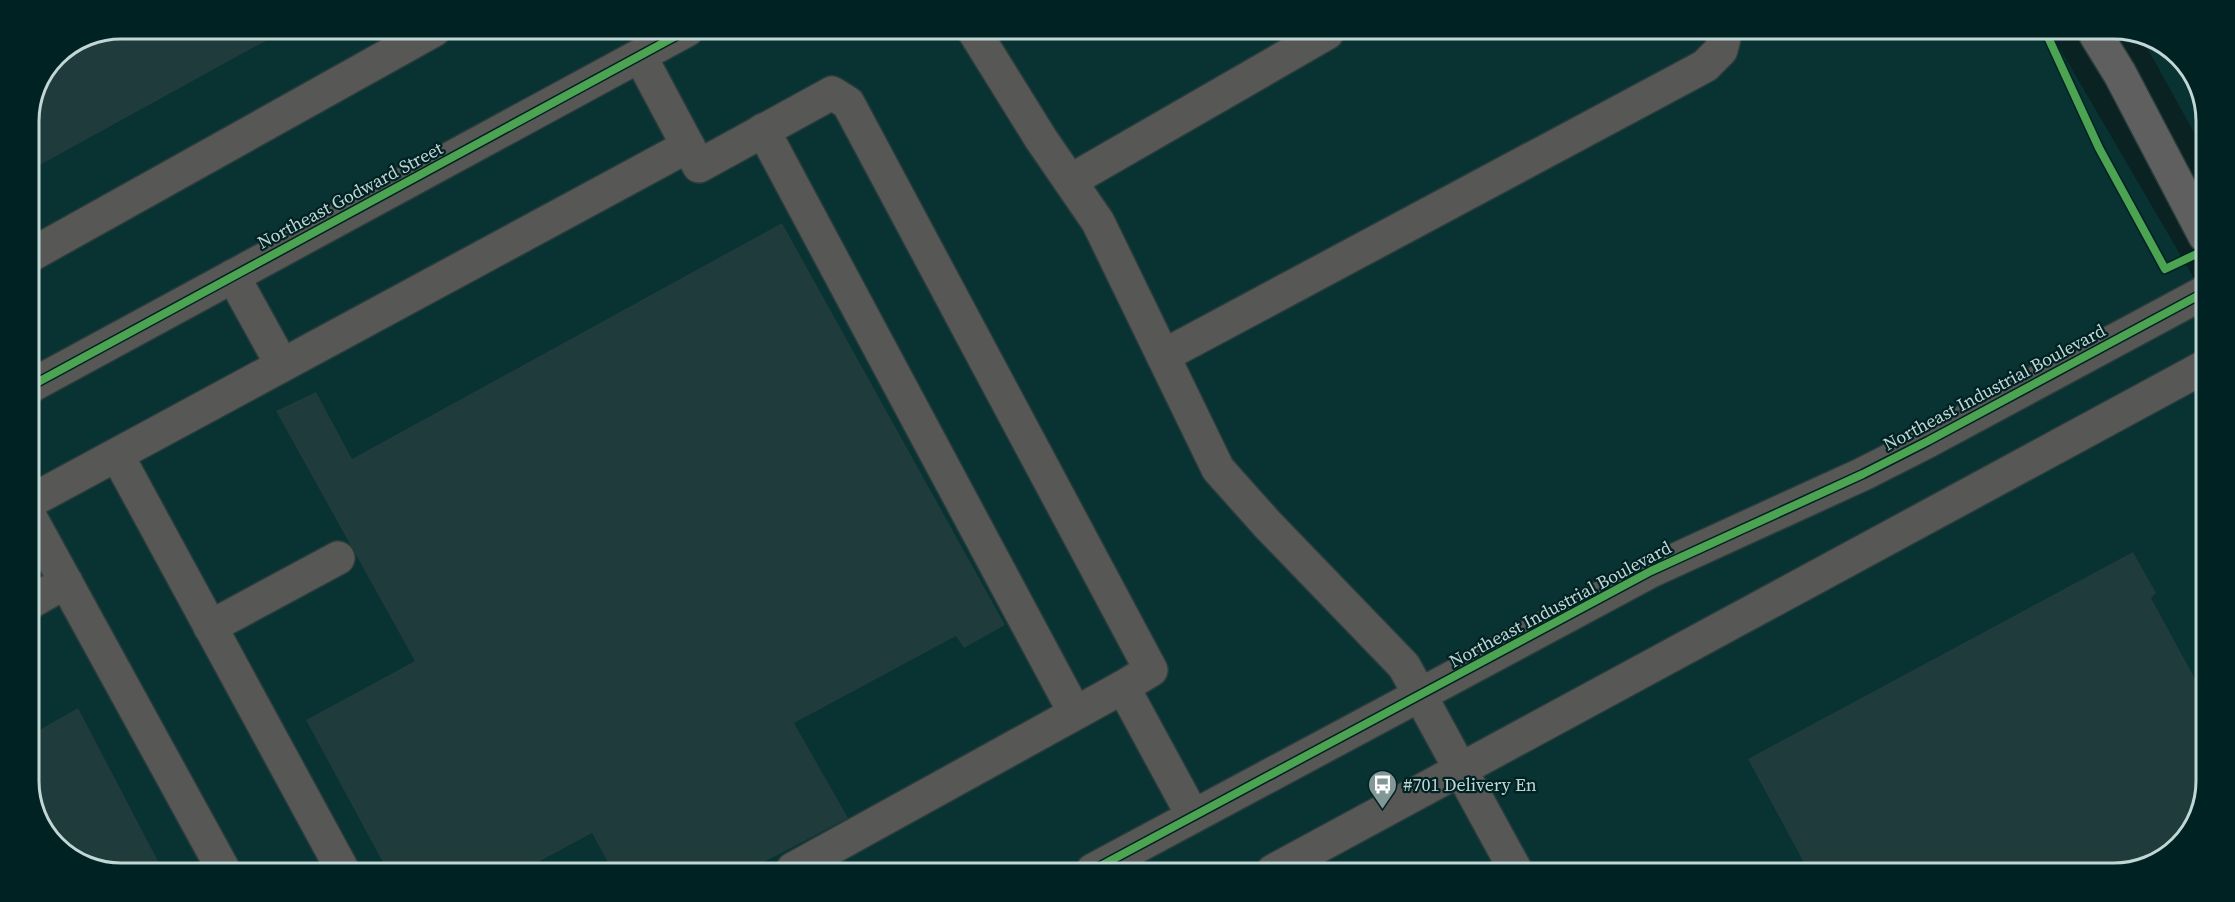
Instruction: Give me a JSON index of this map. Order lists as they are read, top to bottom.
{
  "streets": {
    "street": ["Northeast Godward Street", "Northeast Industrial Boulevard"]
  },
  "places": {
    "bus stop": ["#701 Delivery En"]
  }
}
